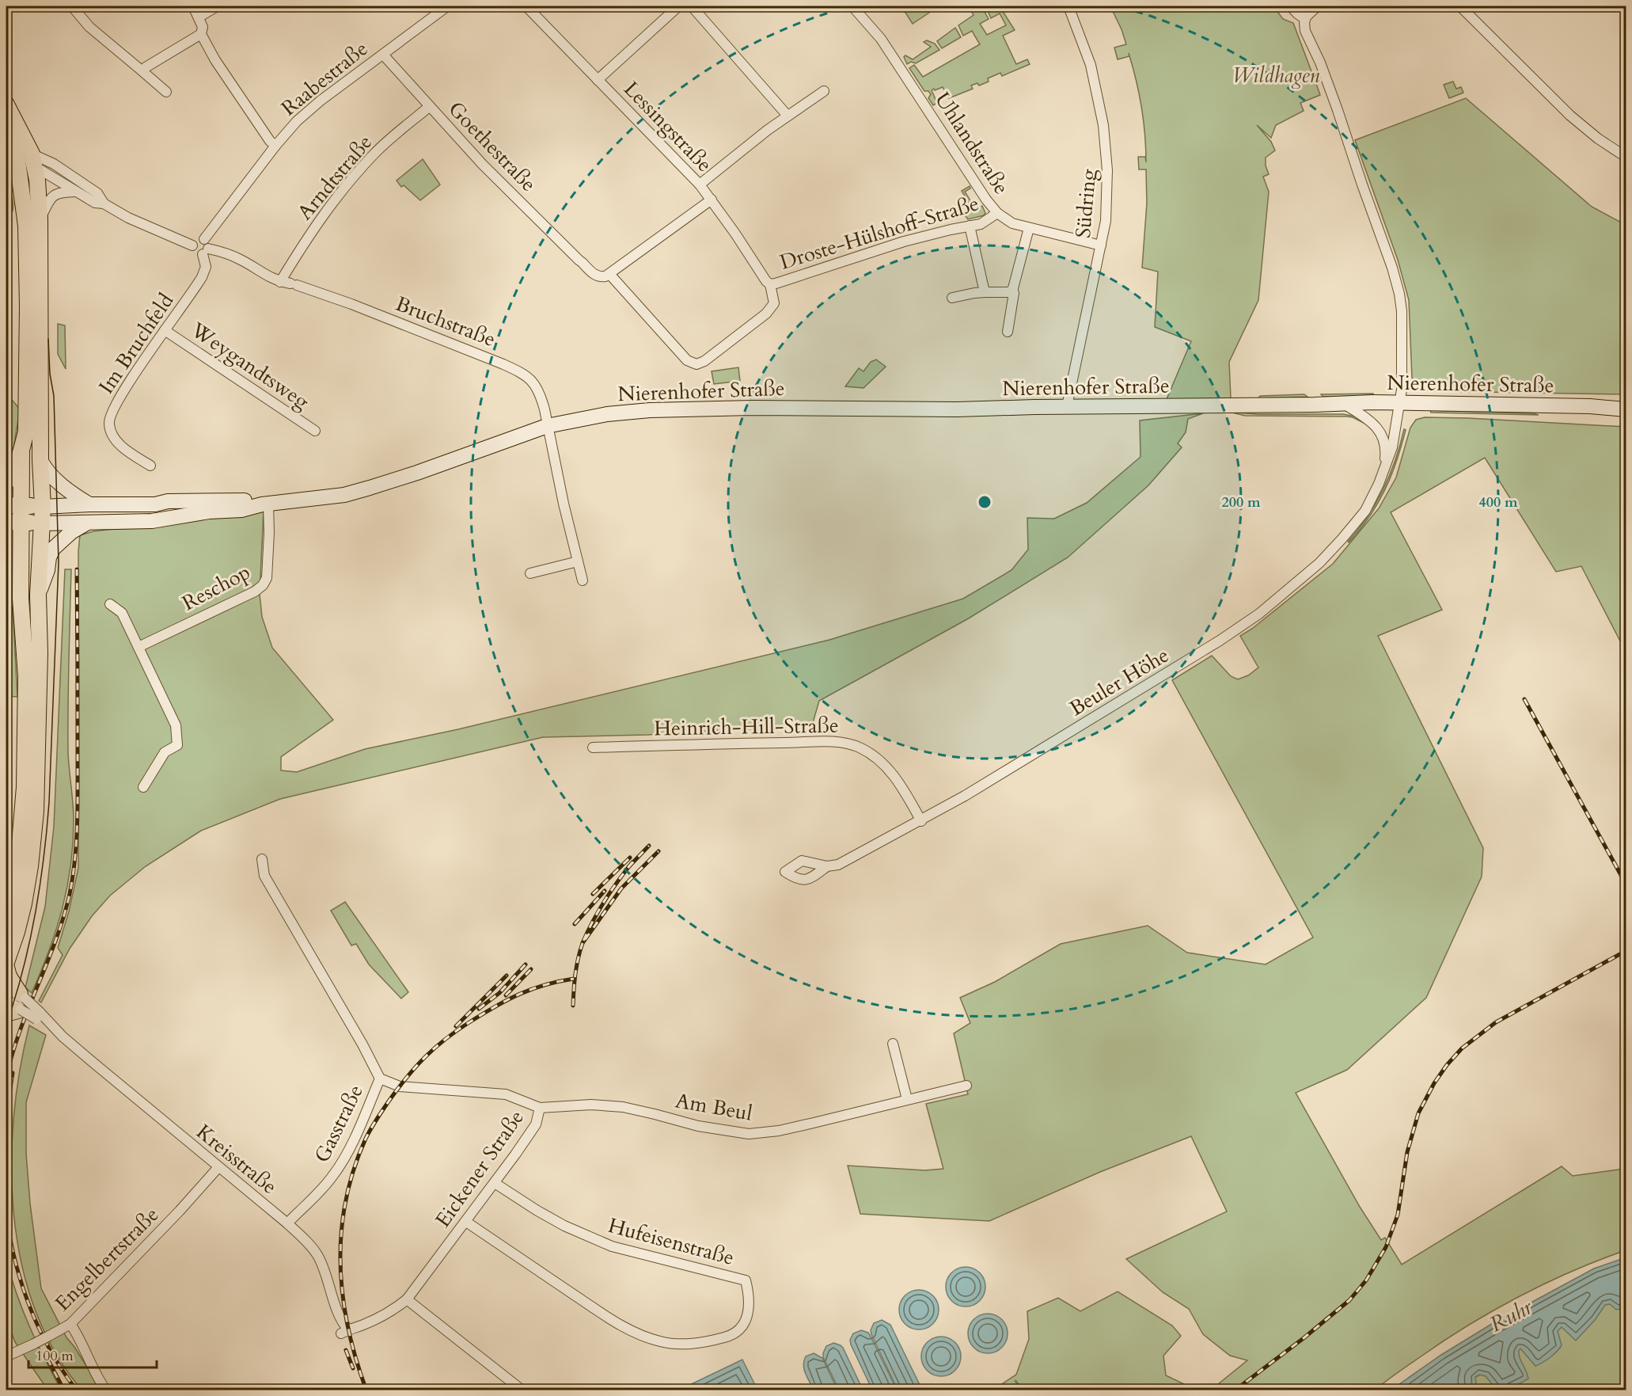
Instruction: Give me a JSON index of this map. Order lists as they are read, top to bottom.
{
  "streets": {
    "main road": ["Nierenhofer Straße"],
    "street": [
      "Raabestraße",
      "Lessingstraße",
      "Uhlandstraße",
      "Goethestraße",
      "Arndtstraße",
      "Südring",
      "Droste-Hülshoff-Straße",
      "Bruchstraße",
      "Im Bruchfeld",
      "Weygandtsweg",
      "Reschop",
      "Beuler Höhe",
      "Heinrich-Hill-Straße",
      "Am Beul",
      "Gasstraße",
      "Kreisstraße",
      "Eickener Straße",
      "Hufeisenstraße",
      "Engelbertstraße"
    ]
  },
  "crossings": [
    ["Raabestraße", "Goethestraße"],
    ["Raabestraße", "Bruchstraße"],
    ["Raabestraße", "Im Bruchfeld"],
    ["Lessingstraße", "Droste-Hülshoff-Straße"],
    ["Uhlandstraße", "Südring"],
    ["Uhlandstraße", "Droste-Hülshoff-Straße"],
    ["Goethestraße", "Arndtstraße"],
    ["Arndtstraße", "Bruchstraße"],
    ["Südring", "Nierenhofer Straße"],
    ["Bruchstraße", "Im Bruchfeld"],
    ["Bruchstraße", "Nierenhofer Straße"],
    ["Im Bruchfeld", "Weygandtsweg"],
    ["Nierenhofer Straße", "Reschop"],
    ["Nierenhofer Straße", "Beuler Höhe"],
    ["Beuler Höhe", "Heinrich-Hill-Straße"],
    ["Am Beul", "Eickener Straße"],
    ["Gasstraße", "Kreisstraße"],
    ["Gasstraße", "Eickener Straße"],
    ["Kreisstraße", "Eickener Straße"],
    ["Kreisstraße", "Engelbertstraße"],
    ["Eickener Straße", "Hufeisenstraße"]
  ],
  "water": ["Ruhr"],
  "parks": ["Wildhagen"],
  "scale_bar": "100 m",
  "rings": ["200 m", "400 m"]
}
